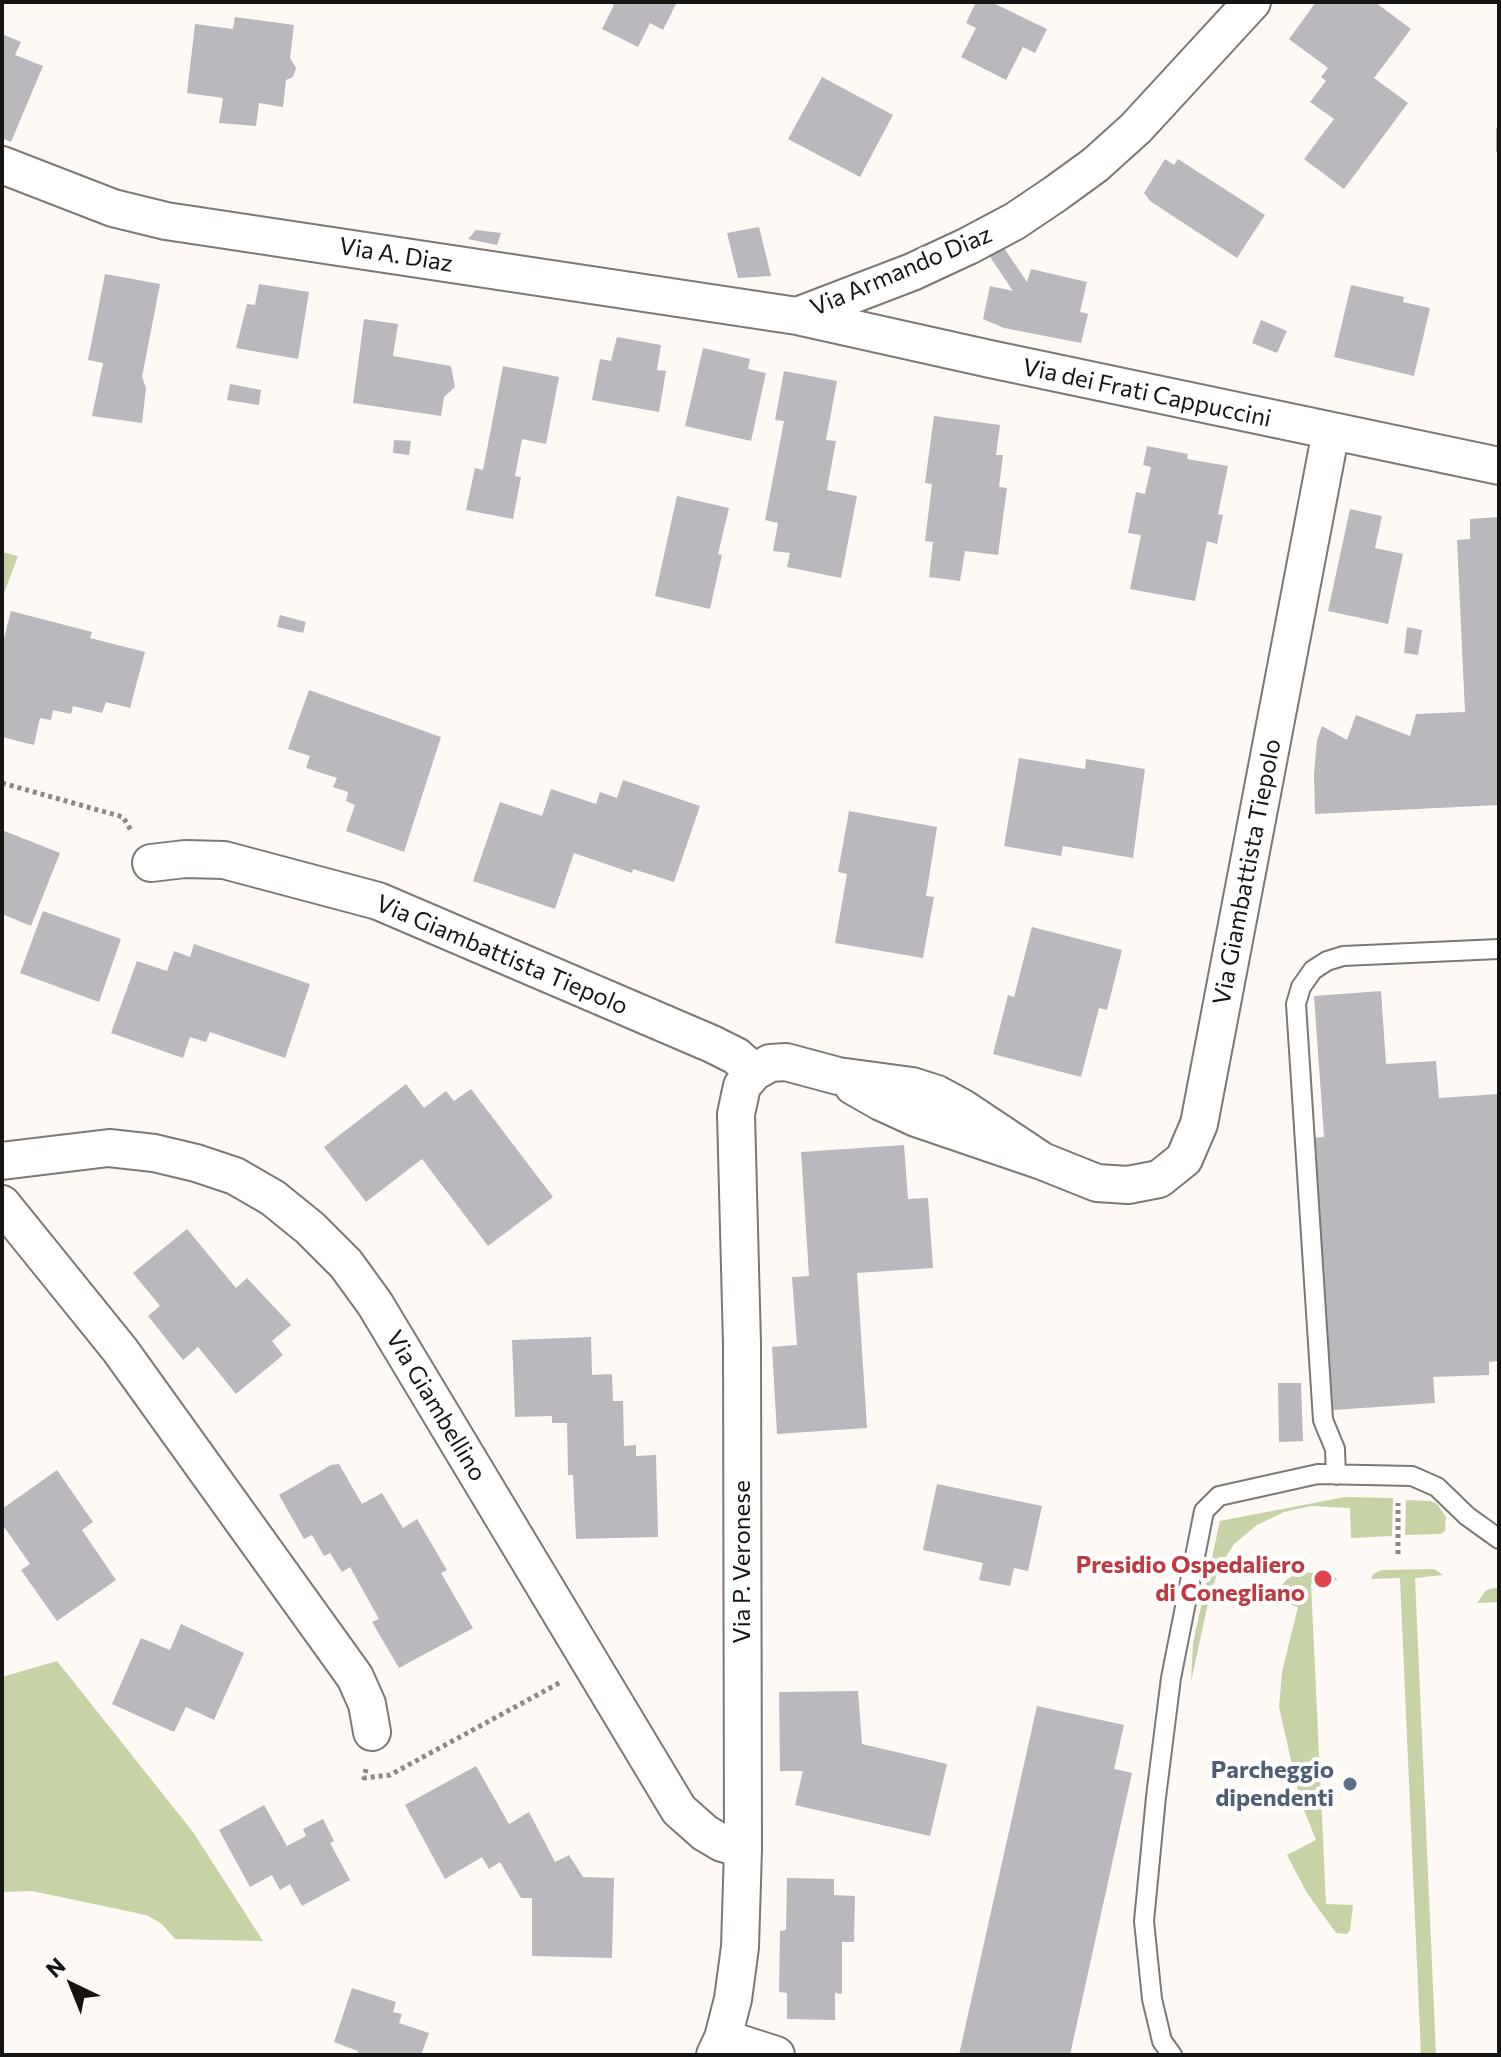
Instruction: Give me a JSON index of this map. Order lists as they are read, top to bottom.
{
  "streets": {
    "street": [
      "Via A. Diaz",
      "Via Armando Diaz",
      "Via dei Frati Cappuccini",
      "Via Giambattista Tiepolo",
      "Via Giambellino",
      "Via P. Veronese"
    ]
  },
  "crossings": [
    ["Via A. Diaz", "Via Armando Diaz"],
    ["Via A. Diaz", "Via dei Frati Cappuccini"],
    ["Via Armando Diaz", "Via dei Frati Cappuccini"],
    ["Via dei Frati Cappuccini", "Via Giambattista Tiepolo"],
    ["Via Giambattista Tiepolo", "Via P. Veronese"],
    ["Via Giambellino", "Via P. Veronese"]
  ],
  "places": ["Presidio Ospedaliero di Conegliano", "Parcheggio dipendenti"],
  "north": "top left"
}
